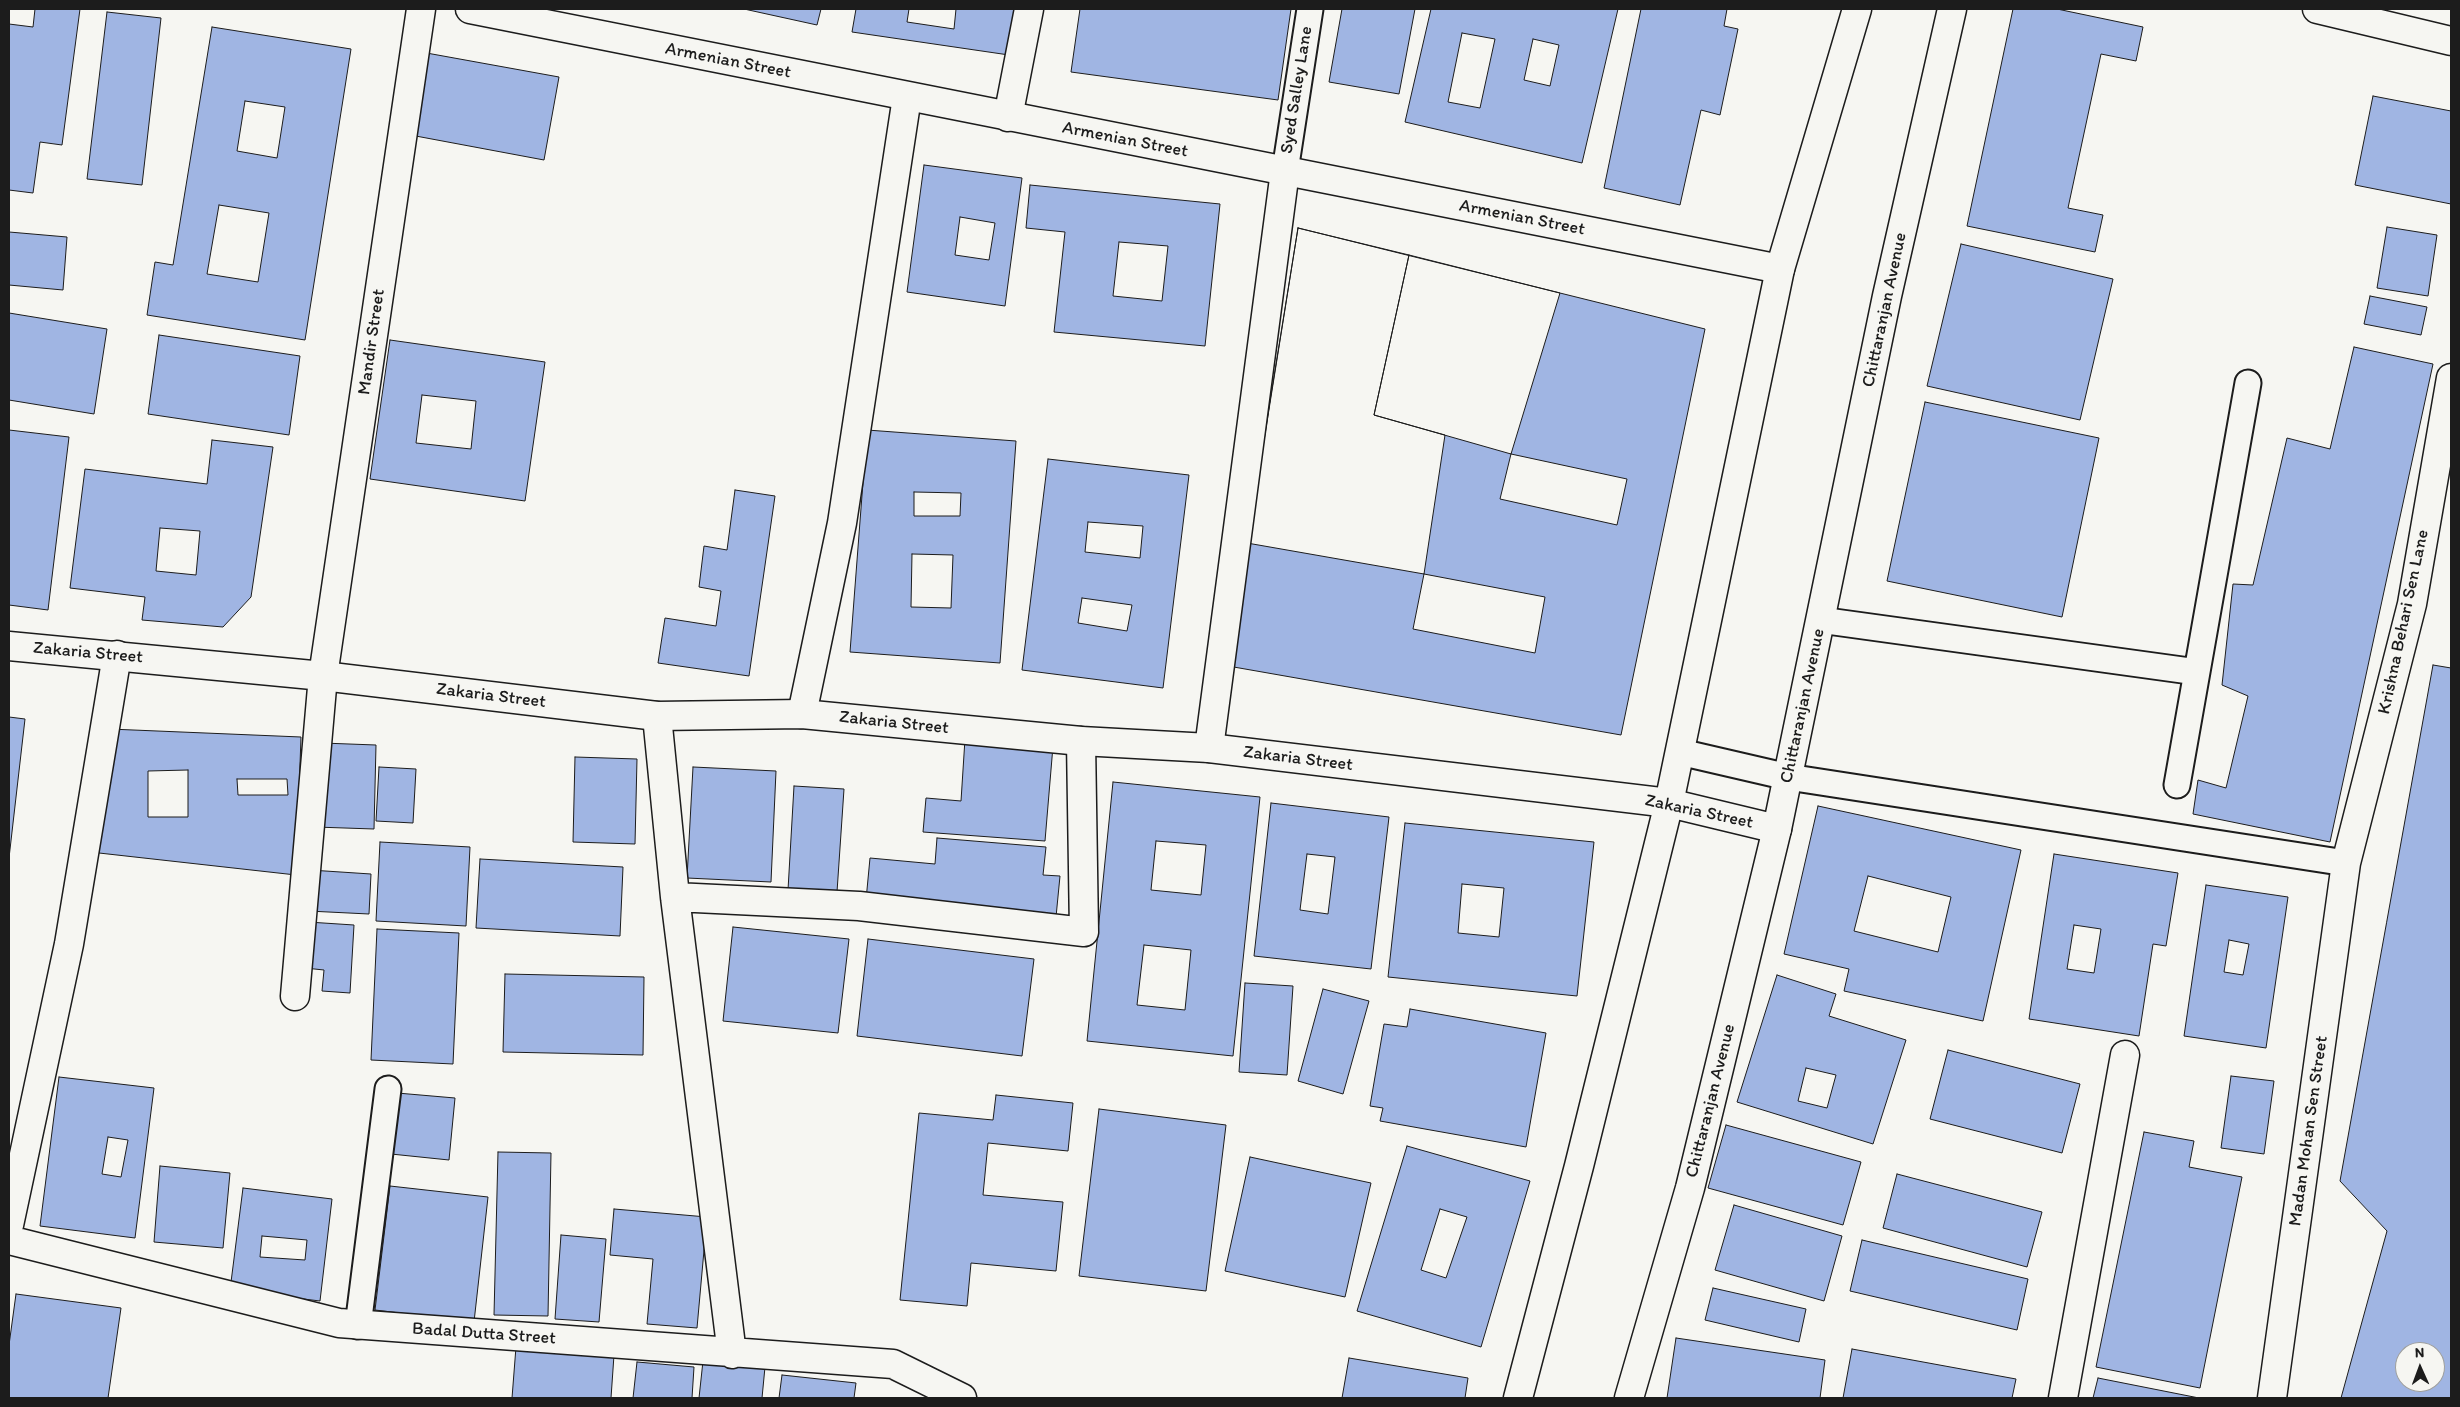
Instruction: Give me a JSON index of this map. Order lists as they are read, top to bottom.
{
  "streets": {
    "street": [
      "Armenian Street",
      "Chittaranjan Avenue",
      "Mandir Street",
      "Krishna Behari Sen Lane",
      "Zakaria Street",
      "Madan Mohan Sen Street",
      "Badal Dutta Street"
    ],
    "lane": ["Syed Salley Lane"]
  },
  "crossings": [
    ["Armenian Street", "Syed Salley Lane"],
    ["Chittaranjan Avenue", "Zakaria Street"],
    ["Mandir Street", "Zakaria Street"],
    ["Krishna Behari Sen Lane", "Madan Mohan Sen Street"]
  ],
  "north": "top"
}
